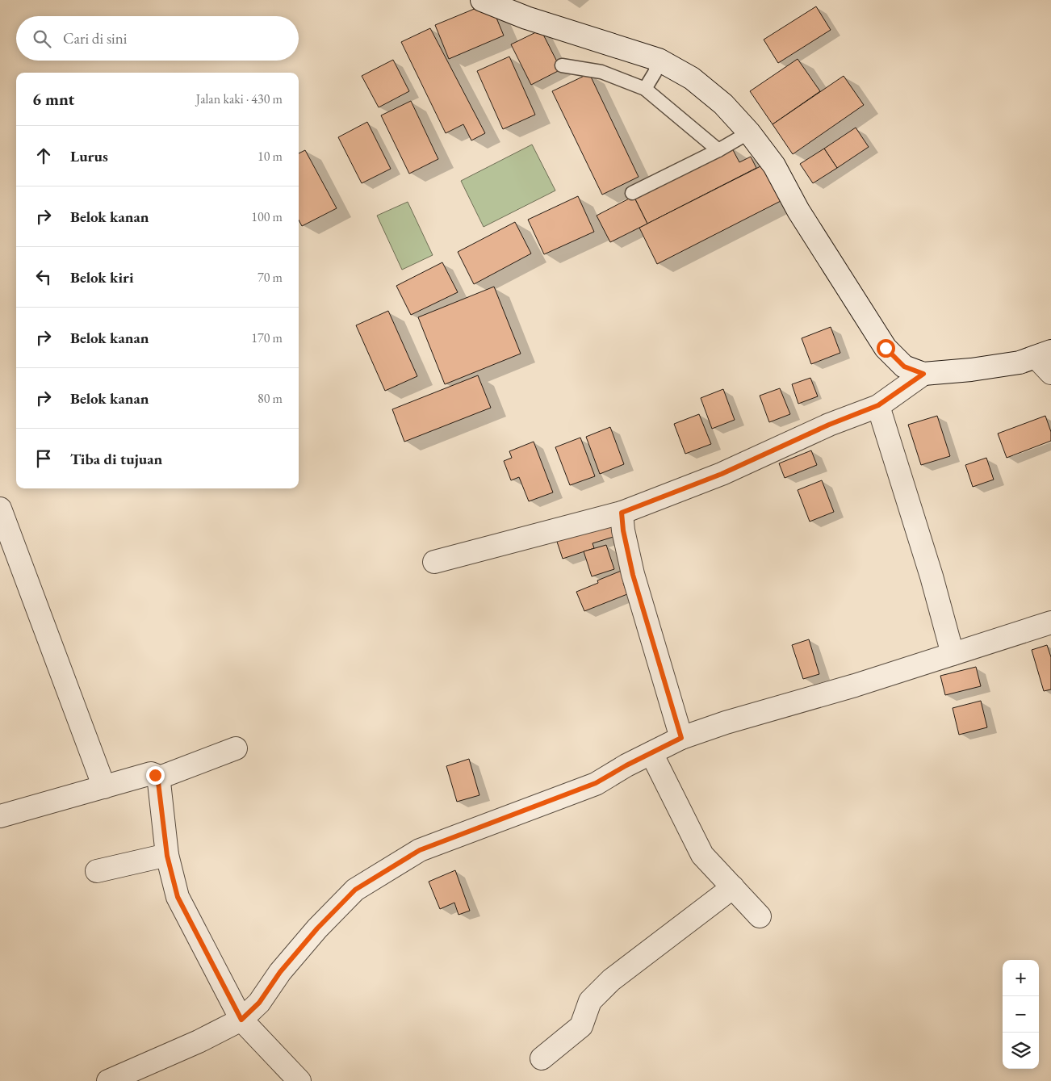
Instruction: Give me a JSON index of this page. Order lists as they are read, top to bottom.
{
  "page": {
    "search": "Cari di sini",
    "heading": ["6 mnt", "Jalan kaki · 430 m"],
    "list": [
      ["Lurus", "10 m"],
      ["Belok kanan", "100 m"],
      ["Belok kiri", "70 m"],
      ["Belok kanan", "170 m"],
      ["Belok kanan", "80 m"],
      "Tiba di tujuan"
    ],
    "map_buttons": ["+", "−"]
  }
}
